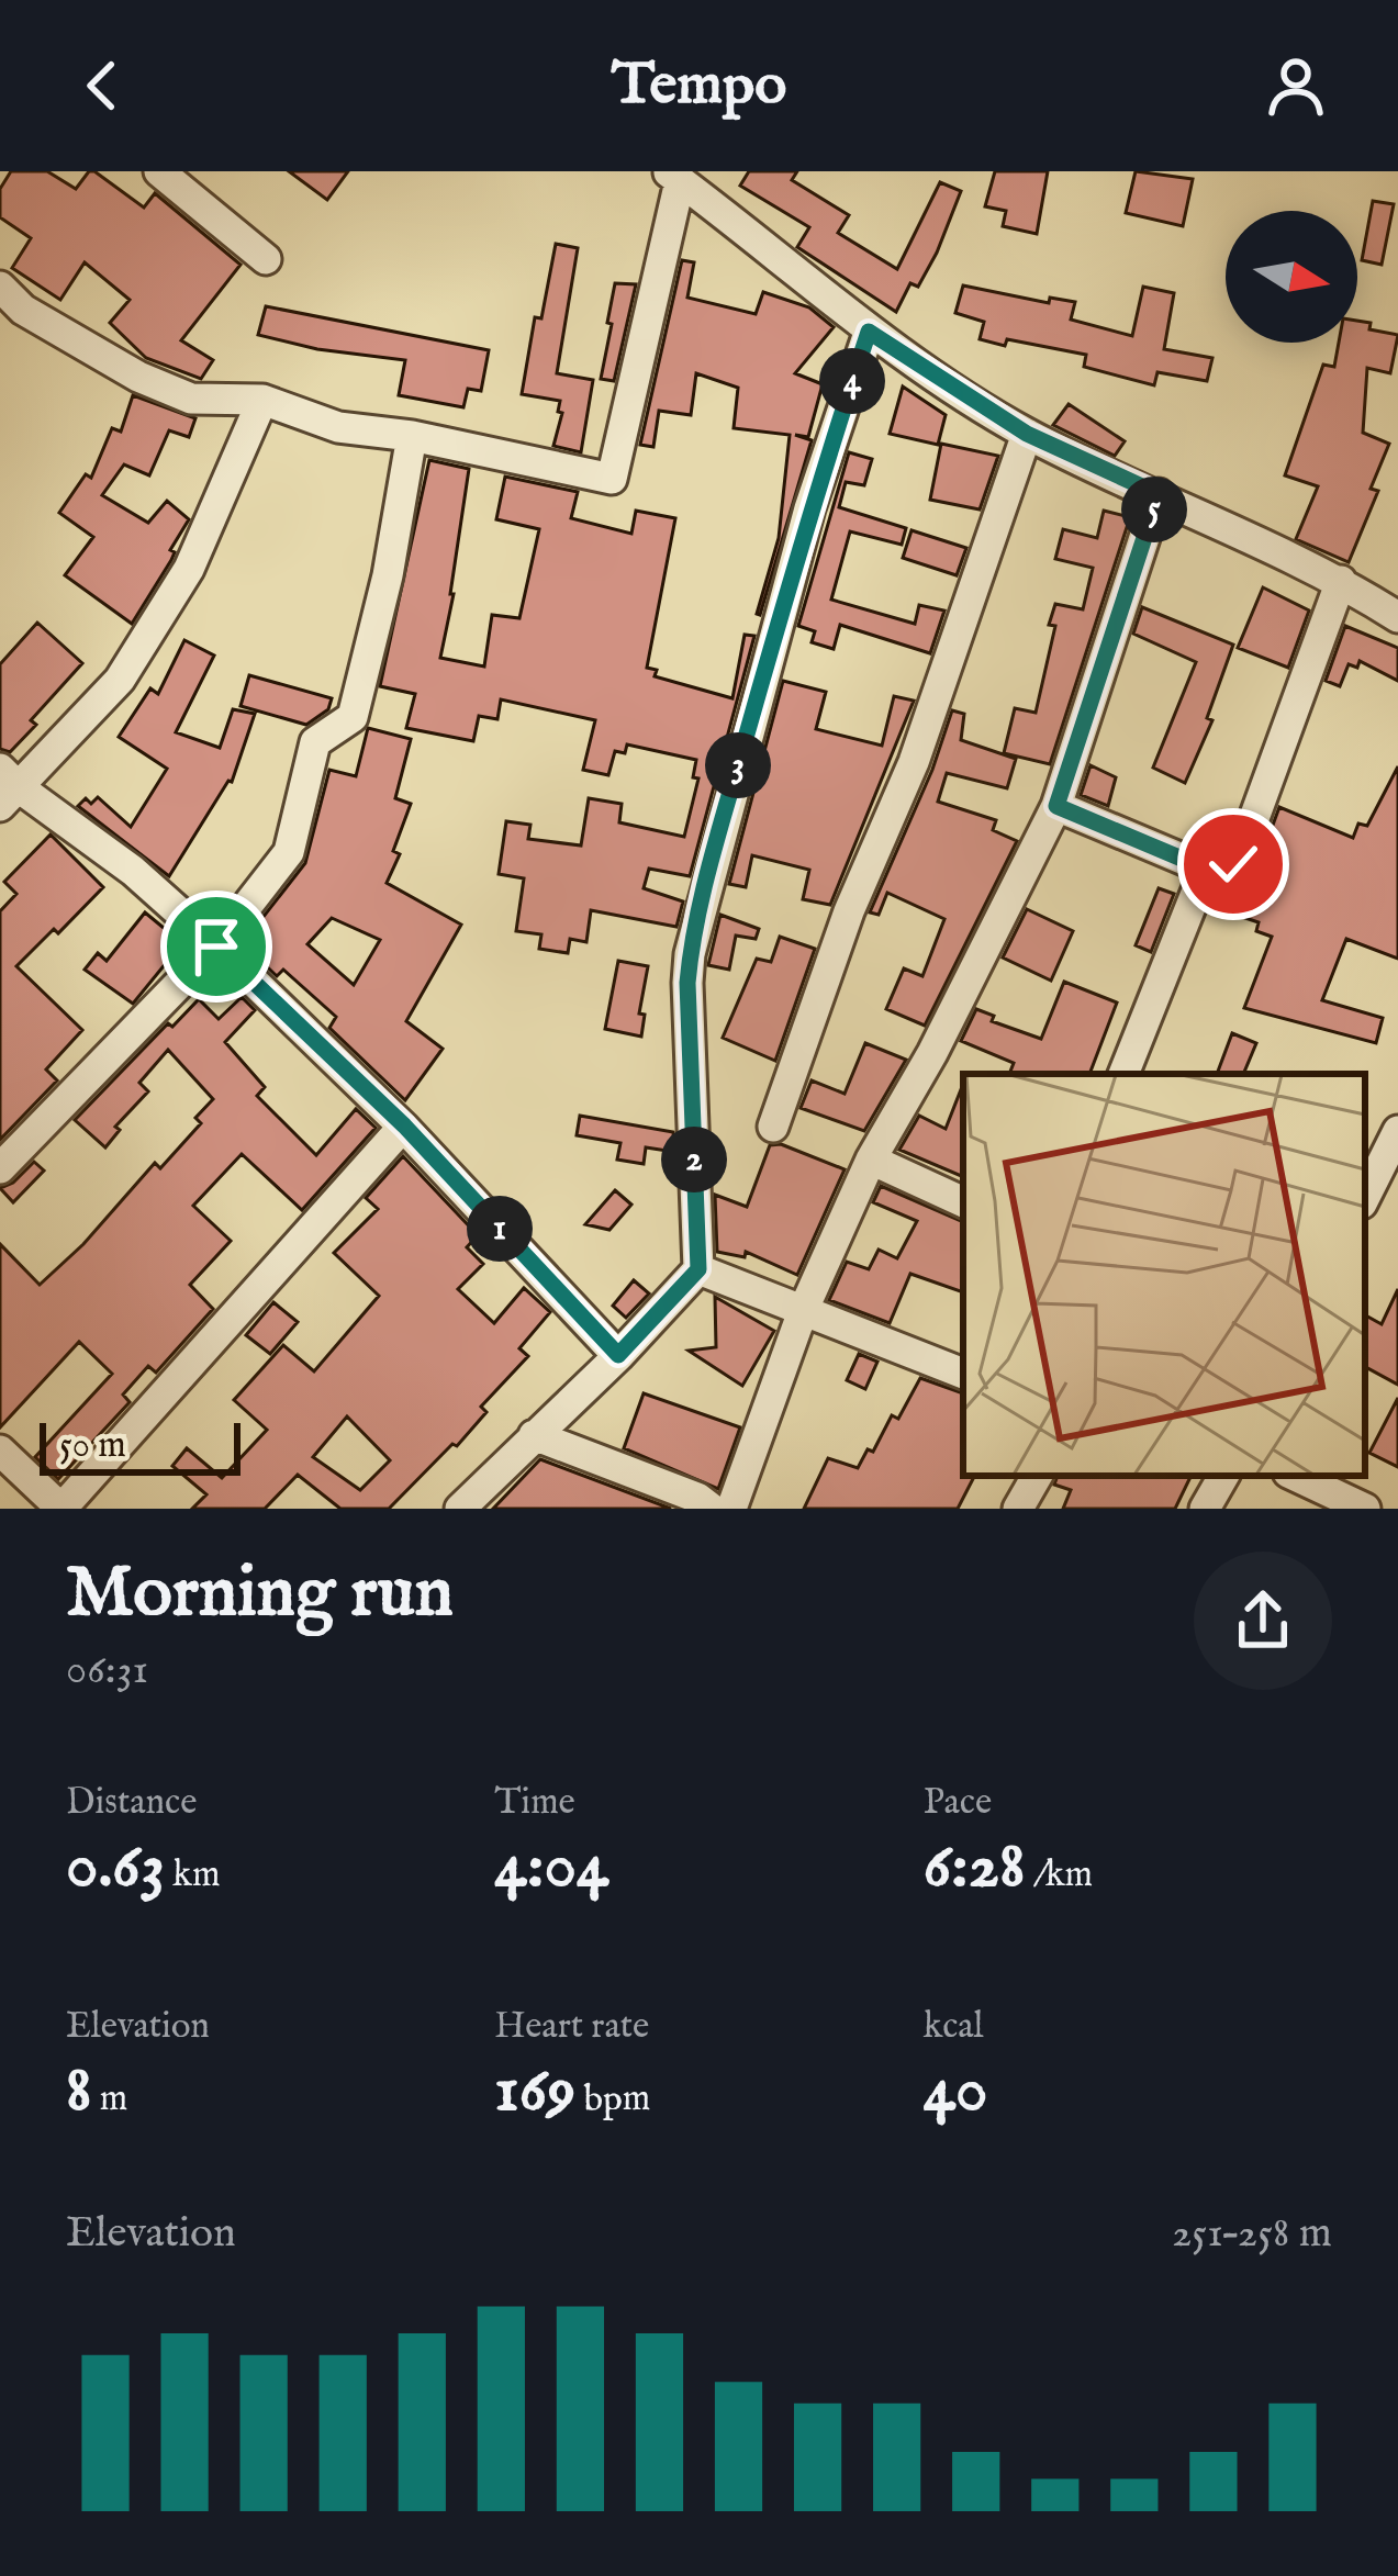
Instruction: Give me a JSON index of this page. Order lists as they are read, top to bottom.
{
  "scale_bar": "50 m",
  "north": "right",
  "page": {
    "header": "Tempo",
    "pins": [
      "4",
      "5",
      "3",
      "2",
      "1"
    ],
    "scale": "50 m",
    "heading": ["Morning run", "06:31"],
    "stats": [
      ["Distance", "0.63 km"],
      ["Time", "4:04"],
      ["Pace", "6:28 /km"],
      ["Elevation", "8 m"],
      ["Heart rate", "169 bpm"],
      ["kcal", "40"]
    ],
    "chart": ["Elevation", "251–258 m"]
  }
}
